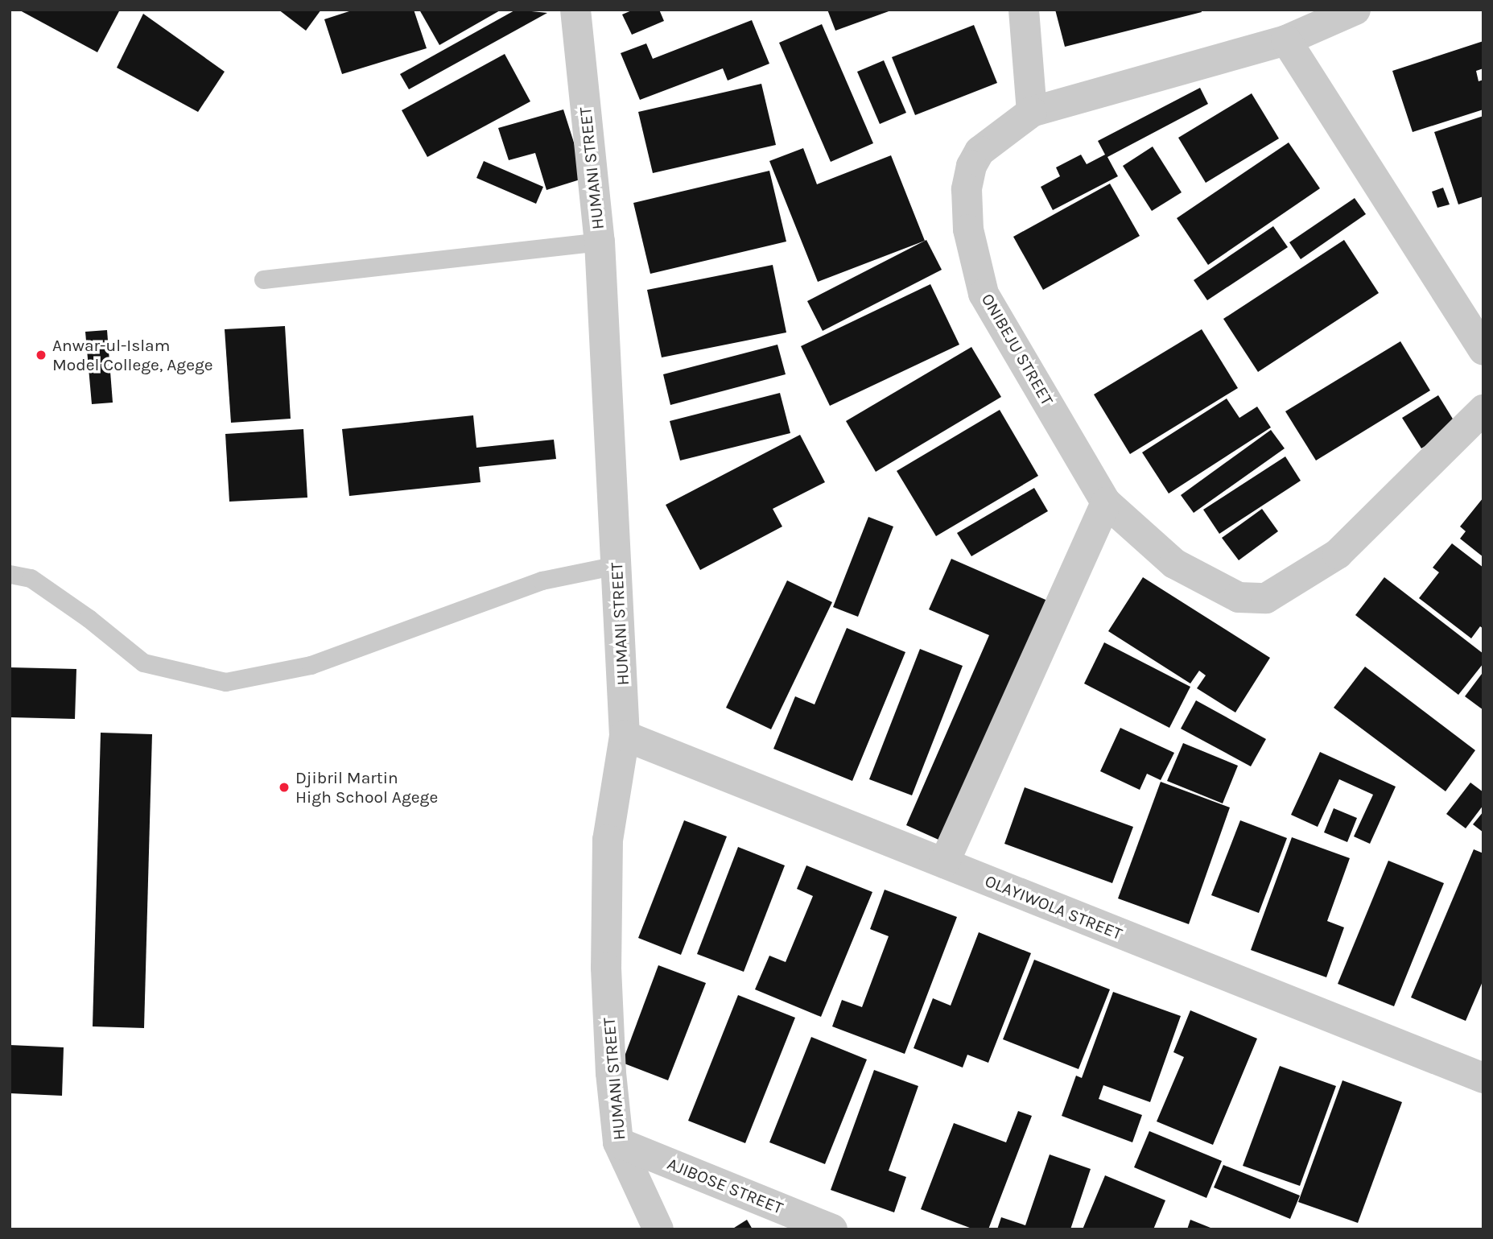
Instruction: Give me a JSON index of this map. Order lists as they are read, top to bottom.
{
  "streets": {
    "street": [
      "HUMANI STREET",
      "ONIBEJU STREET",
      "OLAYIWOLA STREET",
      "AJIBOSE STREET"
    ]
  },
  "crossings": [
    ["HUMANI STREET", "OLAYIWOLA STREET"],
    ["HUMANI STREET", "AJIBOSE STREET"]
  ],
  "places": ["Anwar-ul-Islam Model College, Agege", "Djibril Martin High School Agege"]
}
